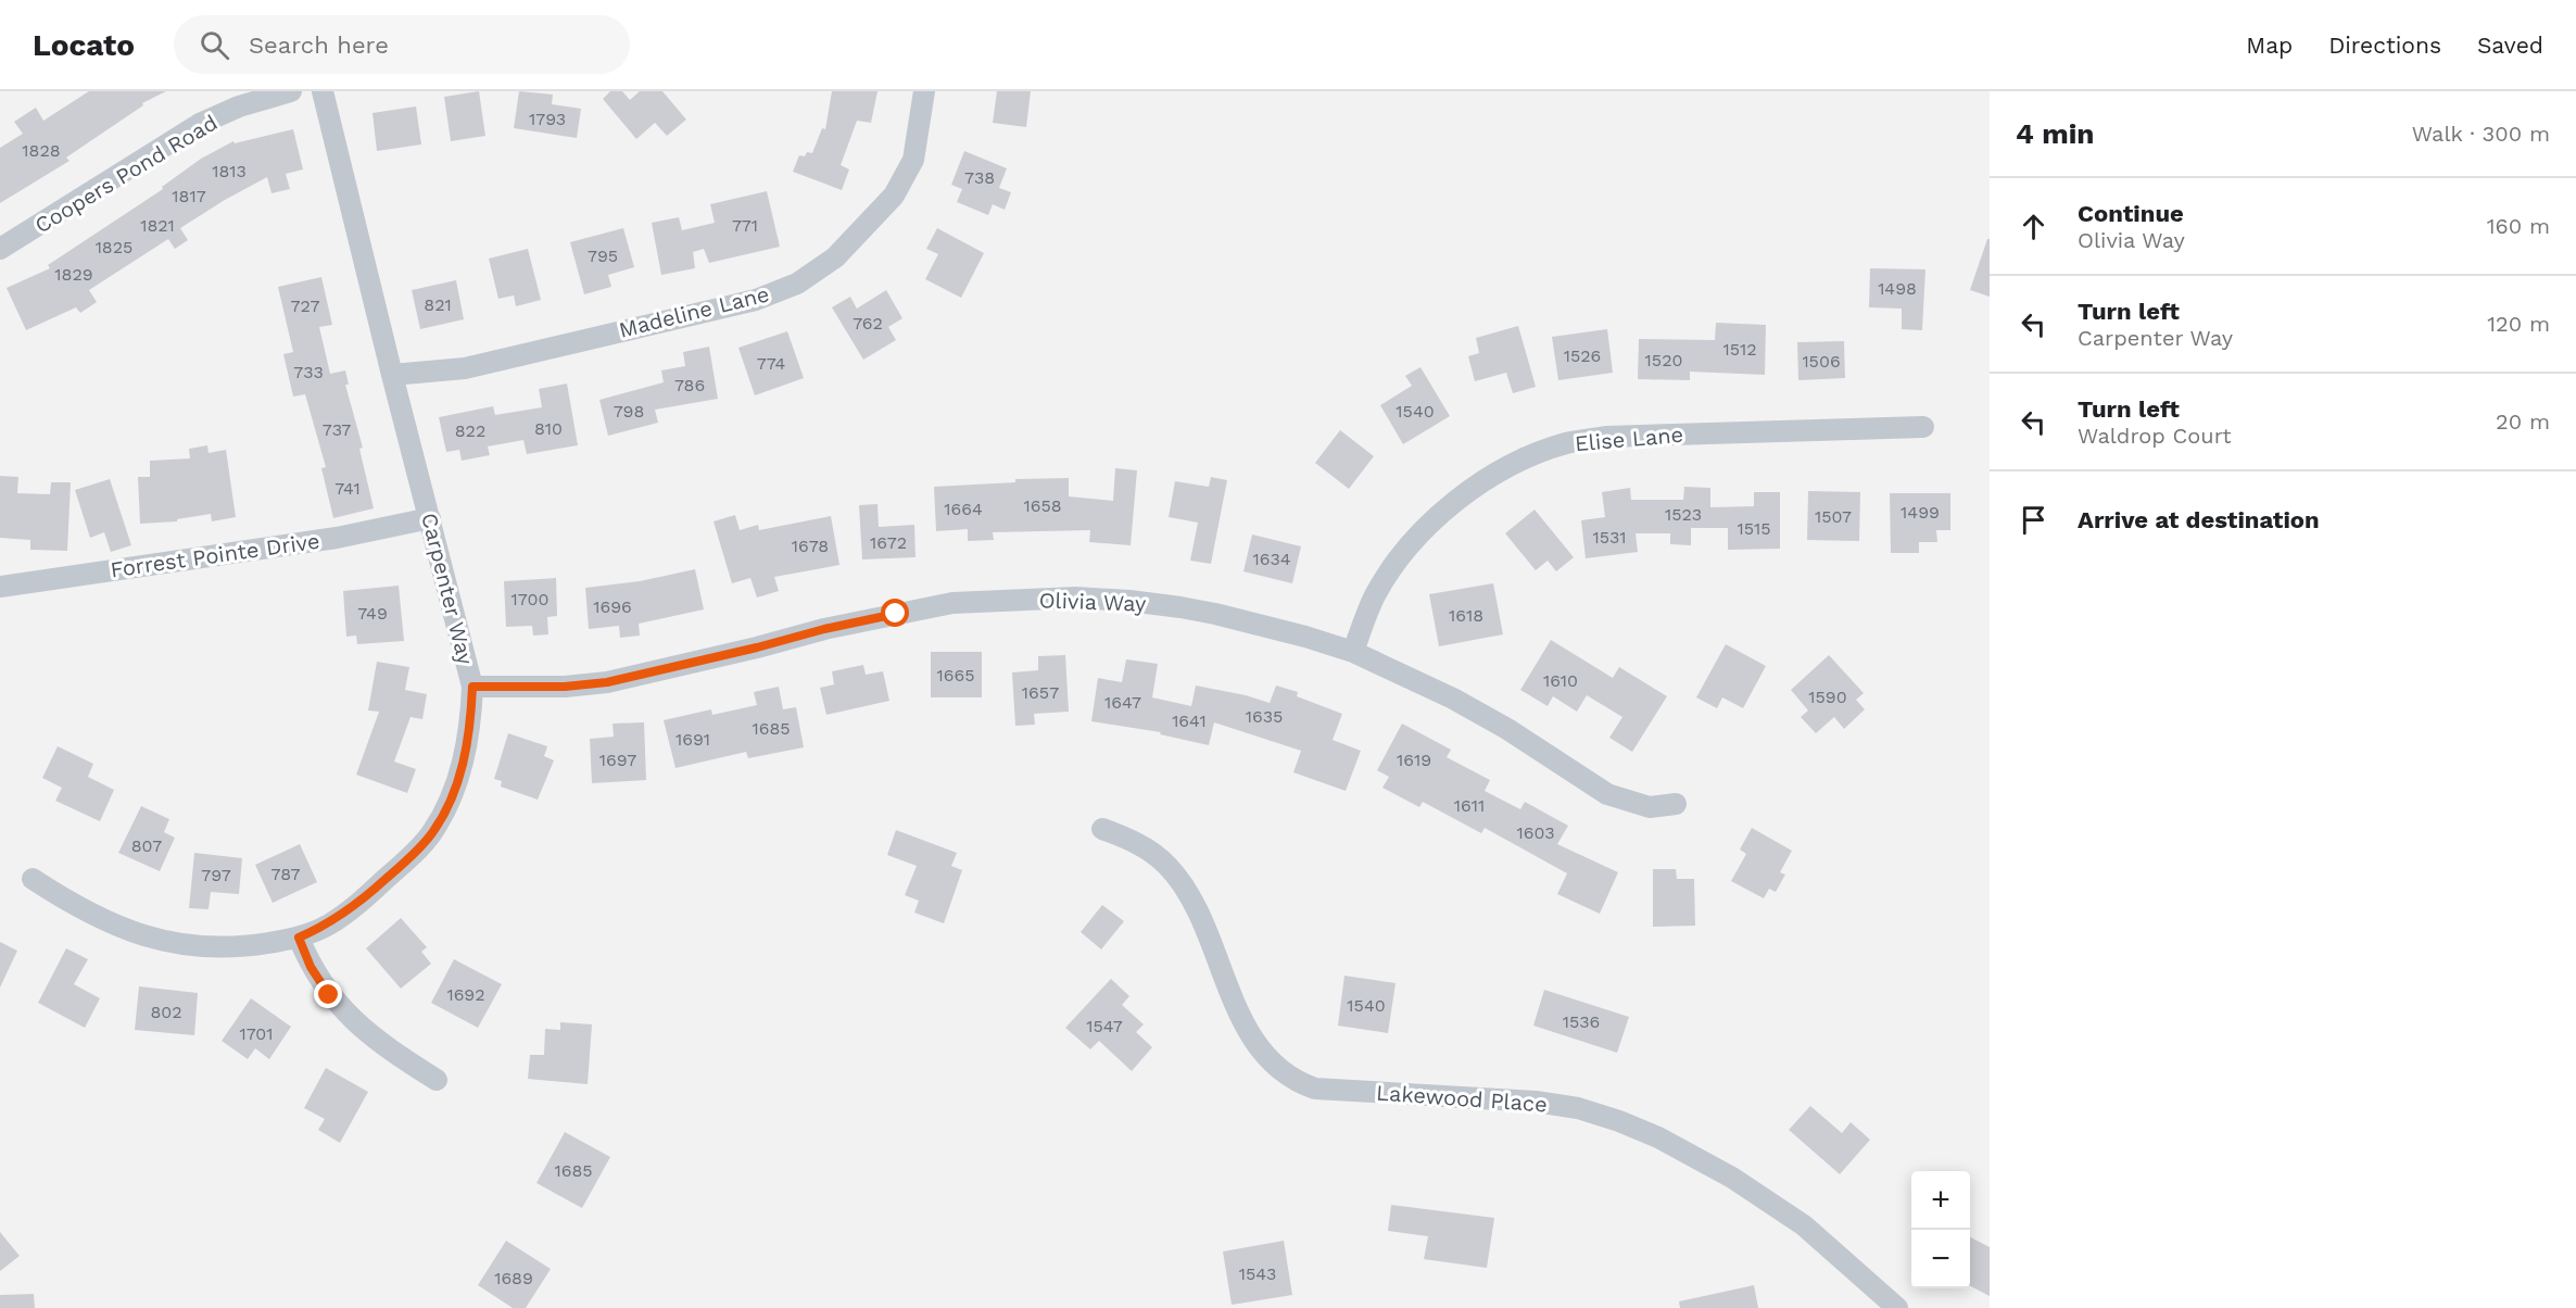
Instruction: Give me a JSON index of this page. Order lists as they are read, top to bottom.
{
  "streets": {
    "street": [
      "Coopers Pond Road",
      "Madeline Lane",
      "Elise Lane",
      "Forrest Pointe Drive",
      "Carpenter Way",
      "Olivia Way",
      "Lakewood Place"
    ]
  },
  "crossings": [
    ["Madeline Lane", "Carpenter Way"],
    ["Elise Lane", "Olivia Way"],
    ["Forrest Pointe Drive", "Carpenter Way"],
    ["Carpenter Way", "Olivia Way"]
  ],
  "house_numbers": [
    "1793",
    "1828",
    "1813",
    "738",
    "1817",
    "1821",
    "771",
    "1825",
    "795",
    "1829",
    "1498",
    "821",
    "727",
    "762",
    "1512",
    "1526",
    "1520",
    "1506",
    "774",
    "733",
    "786",
    "798",
    "1540",
    "810",
    "737",
    "822",
    "741",
    "1658",
    "1664",
    "1499",
    "1523",
    "1507",
    "1515",
    "1531",
    "1672",
    "1678",
    "1634",
    "1700",
    "1696",
    "749",
    "1618",
    "1665",
    "1610",
    "1657",
    "1590",
    "1647",
    "1635",
    "1641",
    "1685",
    "1691",
    "1697",
    "1619",
    "1611",
    "1603",
    "807",
    "787",
    "797",
    "1692",
    "1540",
    "802",
    "1536",
    "1547",
    "1701",
    "1685",
    "1543",
    "1689"
  ],
  "page": {
    "header": "Locato",
    "search": "Search here",
    "nav": ["Map", "Directions", "Saved"],
    "heading": ["4 min", "Walk · 300 m"],
    "list": [
      ["Continue", "Olivia Way", "160 m"],
      ["Turn left", "Carpenter Way", "120 m"],
      ["Turn left", "Waldrop Court", "20 m"],
      "Arrive at destination"
    ],
    "map_buttons": ["+", "−"]
  }
}
